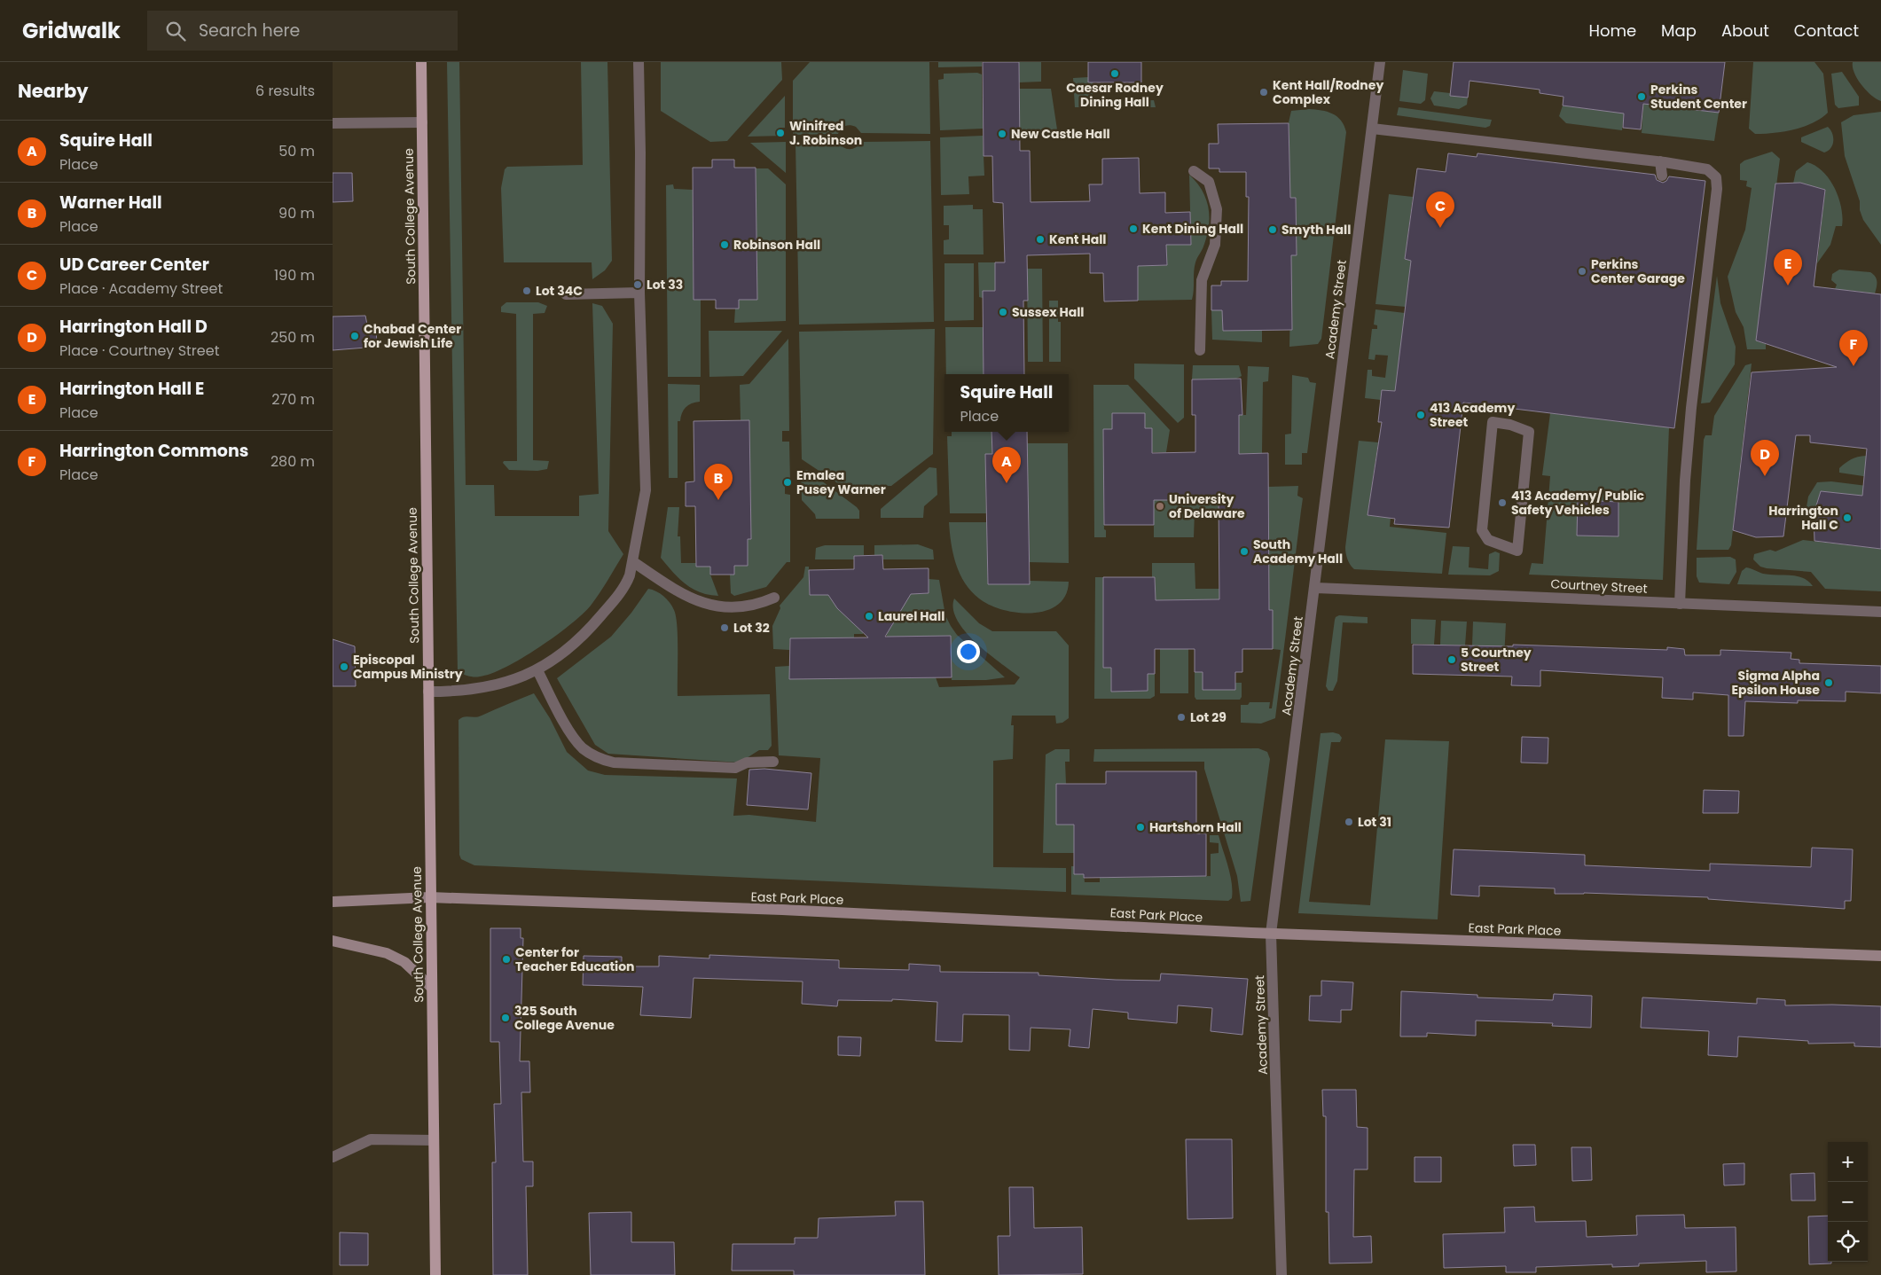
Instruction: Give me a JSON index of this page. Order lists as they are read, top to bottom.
{
  "streets": {
    "main road": ["South College Avenue"],
    "street": ["Academy Street", "Courtney Street", "East Park Place"]
  },
  "crossings": [
    ["South College Avenue", "East Park Place"],
    ["Academy Street", "Courtney Street"],
    ["Academy Street", "East Park Place"]
  ],
  "places": [
    "Caesar Rodney Dining Hall",
    "Kent Hall/Rodney Complex",
    "Perkins Student Center",
    "Winifred J. Robinson",
    "New Castle Hall",
    "Kent Dining Hall",
    "Smyth Hall",
    "Kent Hall",
    "Robinson Hall",
    "Perkins Center Garage",
    "Lot 33",
    "Lot 34C",
    "Sussex Hall",
    "Chabad Center for Jewish Life",
    "413 Academy Street",
    "Emalea Pusey Warner",
    "413 Academy/ Public Safety Vehicles",
    "University of Delaware",
    "Harrington Hall C",
    "South Academy Hall",
    "Laurel Hall",
    "Lot 32",
    "5 Courtney Street",
    "Episcopal Campus Ministry",
    "Sigma Alpha Epsilon House",
    "Lot 29",
    "Lot 31",
    "Hartshorn Hall",
    "Center for Teacher Education",
    "325 South College Avenue"
  ],
  "page": {
    "header": "Gridwalk",
    "search": "Search here",
    "nav": [
      "Home",
      "Map",
      "About",
      "Contact"
    ],
    "heading": ["Nearby", "6 results"],
    "list": [
      {
        "mark": "A",
        "name": "Squire Hall",
        "note": "Place",
        "value": "50 m"
      },
      {
        "mark": "B",
        "name": "Warner Hall",
        "note": "Place",
        "value": "90 m"
      },
      {
        "mark": "C",
        "name": "UD Career Center",
        "note": "Place · Academy Street",
        "value": "190 m"
      },
      {
        "mark": "D",
        "name": "Harrington Hall D",
        "note": "Place · Courtney Street",
        "value": "250 m"
      },
      {
        "mark": "E",
        "name": "Harrington Hall E",
        "note": "Place",
        "value": "270 m"
      },
      {
        "mark": "F",
        "name": "Harrington Commons",
        "note": "Place",
        "value": "280 m"
      }
    ],
    "pins": [
      "C",
      "E",
      "F",
      "D",
      "A",
      "B"
    ],
    "popup": ["Squire Hall", "Place"],
    "map_buttons": ["+", "−"]
  }
}
